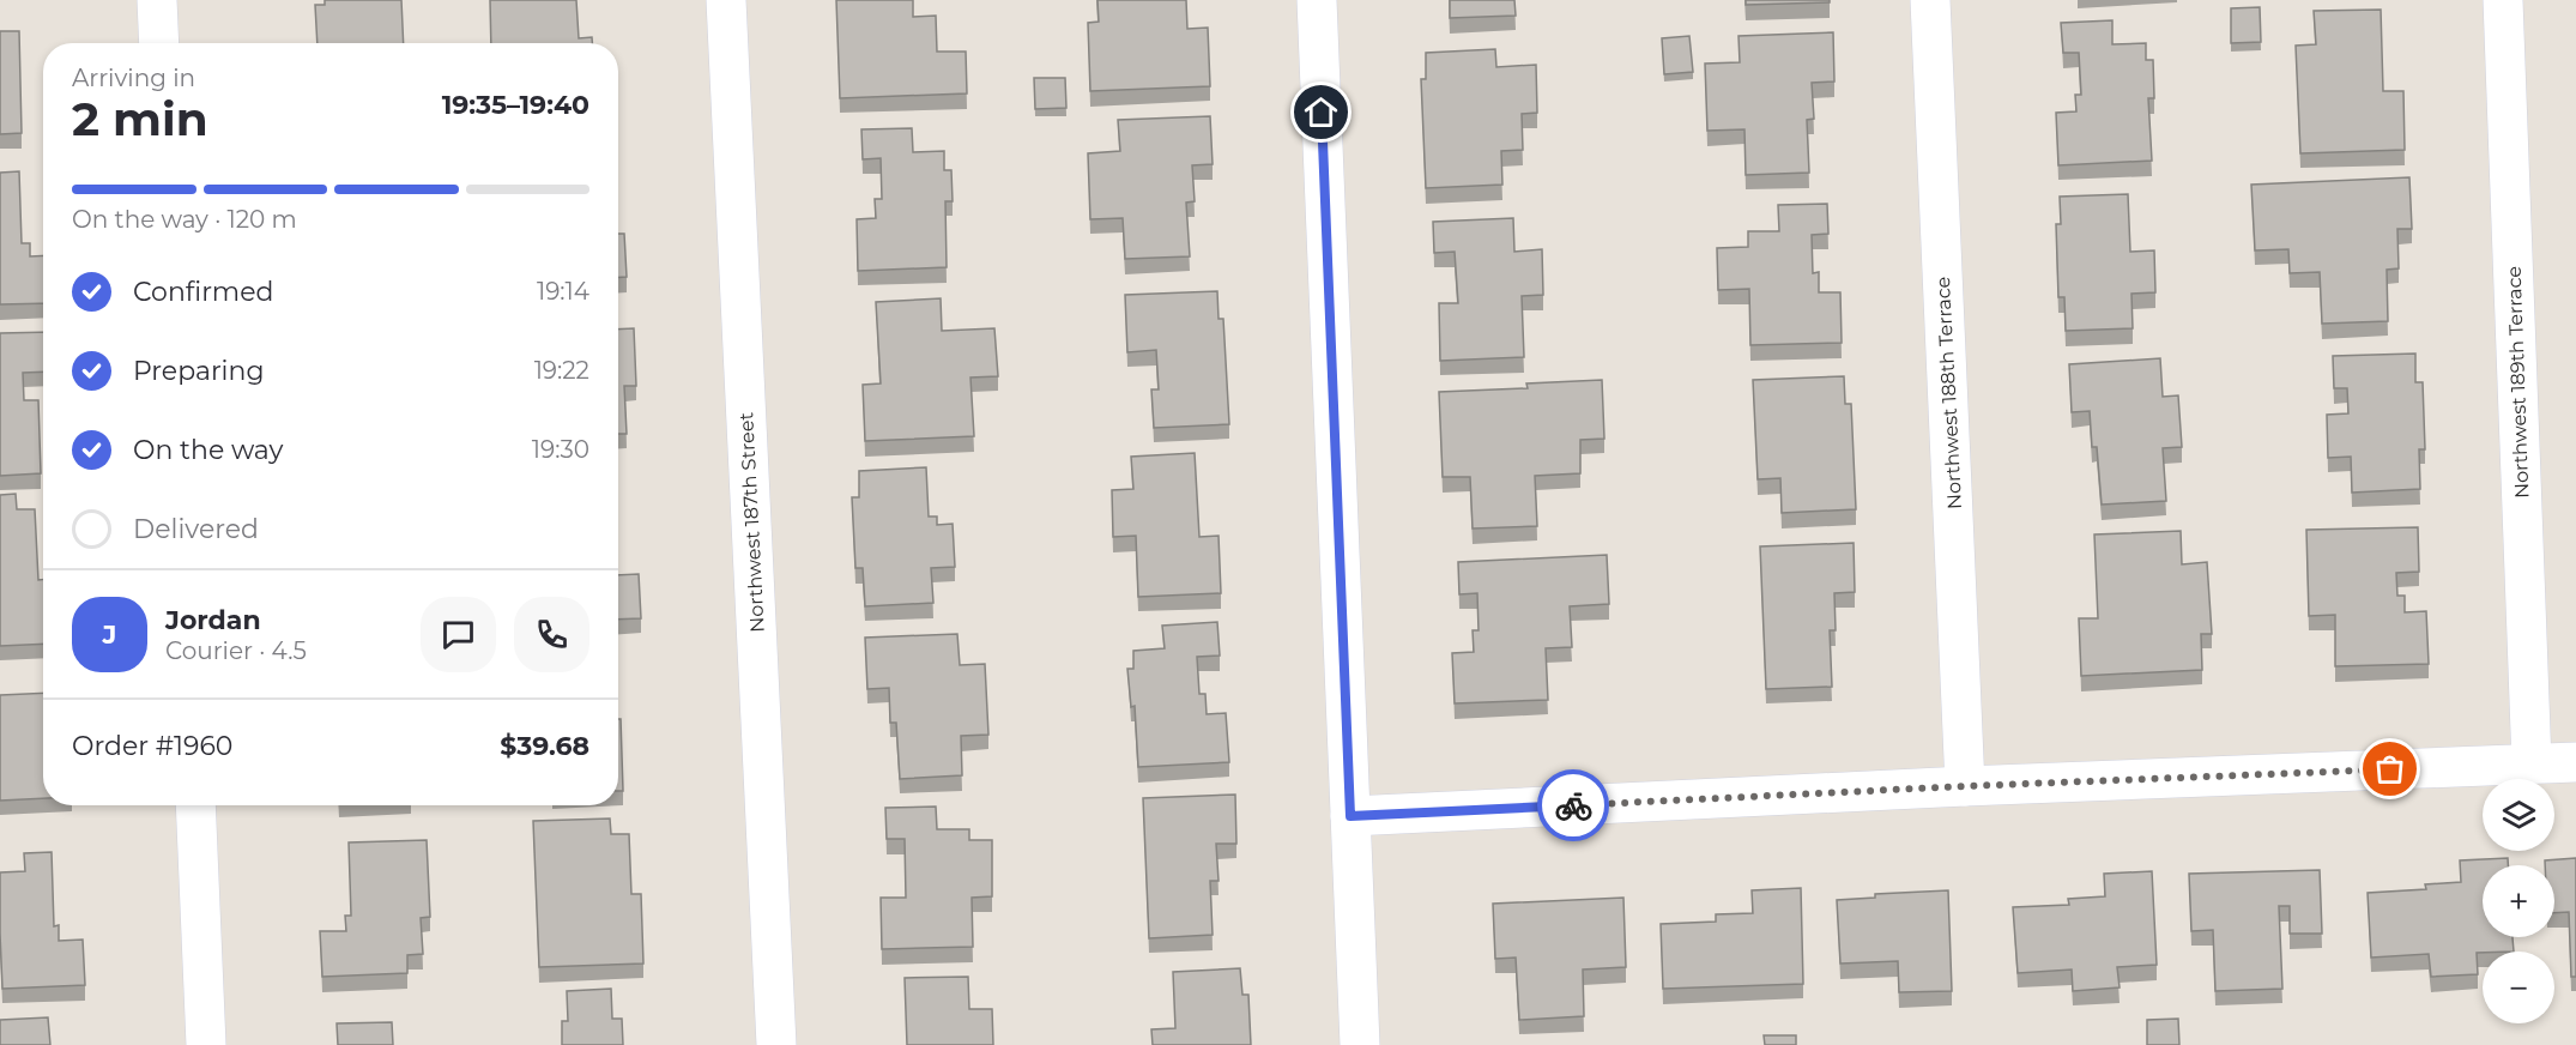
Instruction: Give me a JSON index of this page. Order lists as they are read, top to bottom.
{
  "streets": {
    "street": ["Northwest 189th Terrace", "Northwest 188th Terrace", "Northwest 187th Street"]
  },
  "page": {
    "heading": ["2 min", "Arriving in", "19:35–19:40"],
    "panel": [
      "Jordan",
      "Courier · 4.5",
      "Order #1960",
      "$39.68"
    ],
    "bar": "On the way · 120 m",
    "list": [
      ["Confirmed", "19:14"],
      ["Preparing", "19:22"],
      ["On the way", "19:30"],
      "Delivered"
    ],
    "round": "J",
    "map_buttons": ["+", "−"]
  }
}
